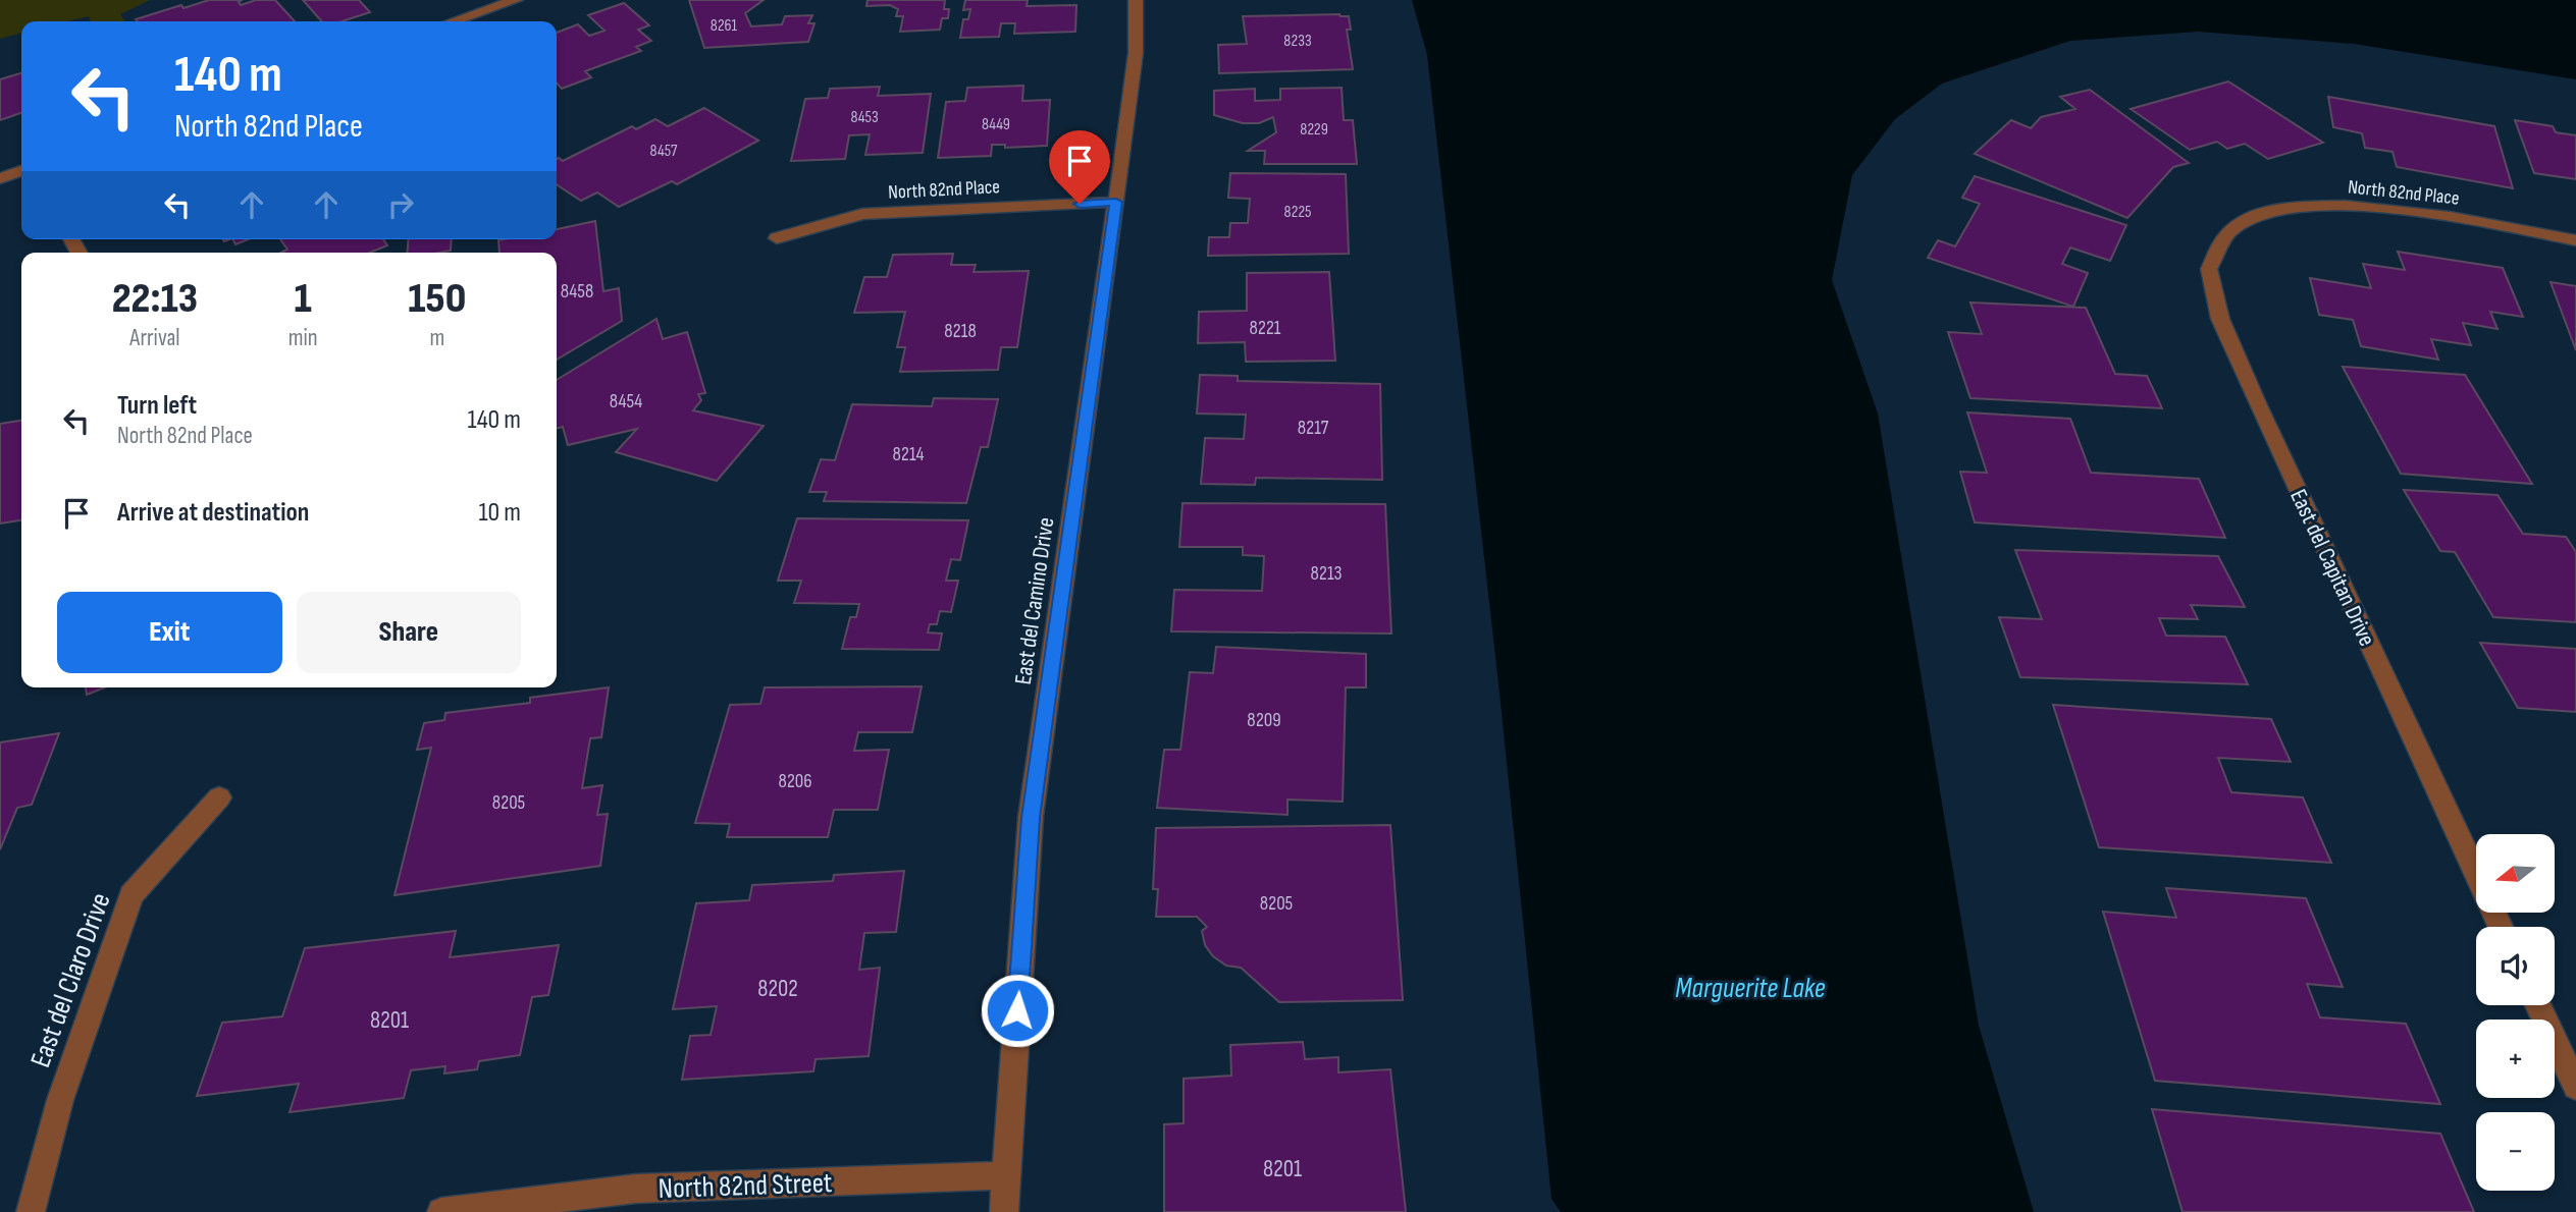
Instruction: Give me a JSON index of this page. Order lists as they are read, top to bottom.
{
  "streets": {
    "street": [
      "North 82nd Place",
      "East del Capitan Drive",
      "East del Camino Drive",
      "East del Claro Drive",
      "North 82nd Street"
    ]
  },
  "crossings": [
    ["North 82nd Place", "East del Capitan Drive"],
    ["North 82nd Place", "East del Camino Drive"],
    ["East del Camino Drive", "North 82nd Street"]
  ],
  "water": ["Marguerite Lake"],
  "house_numbers": [
    "8261",
    "8233",
    "8453",
    "8449",
    "8229",
    "8457",
    "8225",
    "8458",
    "8221",
    "8218",
    "8454",
    "8217",
    "8214",
    "8213",
    "8209",
    "8206",
    "8205",
    "8205",
    "8202",
    "8201",
    "8201"
  ],
  "north": "left",
  "page": {
    "turn": ["140 m", "North 82nd Place"],
    "eta": [
      "22:13",
      "Arrival",
      "1",
      "min",
      "150",
      "m"
    ],
    "list": [
      {
        "name": "Turn left",
        "note": "North 82nd Place",
        "value": "140 m"
      },
      {
        "name": "Arrive at destination",
        "value": "10 m"
      }
    ],
    "buttons": ["Exit", "Share"],
    "map_buttons": ["+", "−"]
  }
}
